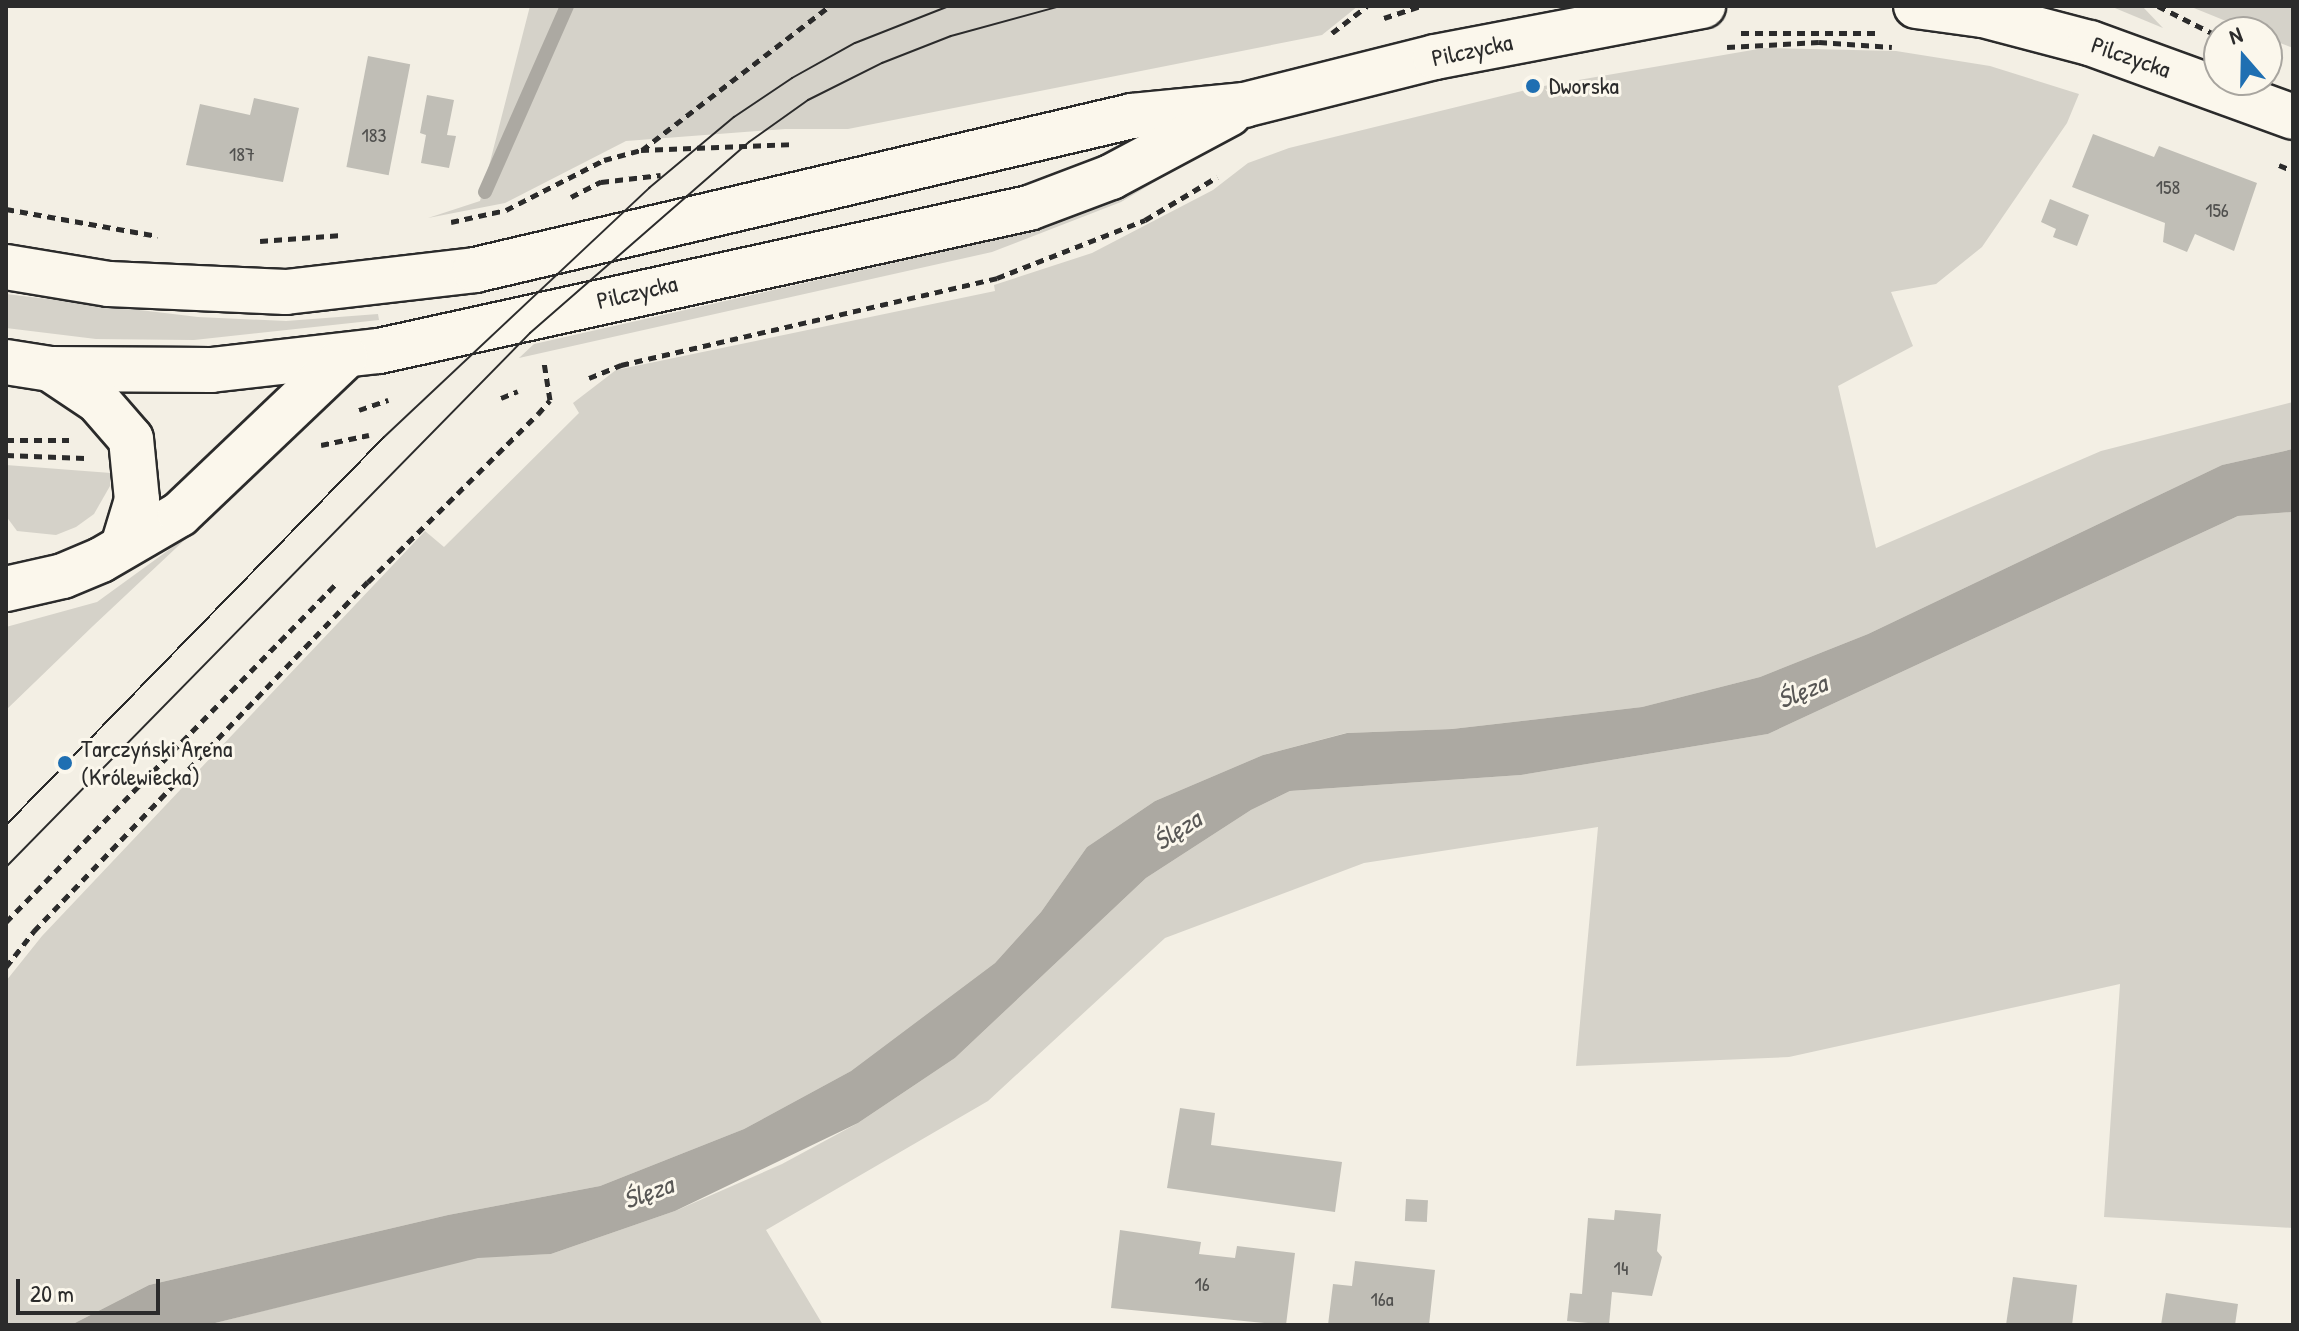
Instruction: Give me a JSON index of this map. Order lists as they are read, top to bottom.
{
  "streets": {
    "street": ["Pilczycka"]
  },
  "water": ["Ślęza"],
  "places": ["Dworska", "Tarczyński Arena (Królewiecka)"],
  "house_numbers": [
    "183",
    "187",
    "158",
    "156",
    "14",
    "16",
    "16a"
  ],
  "scale_bar": "20 m",
  "north": "top"
}
